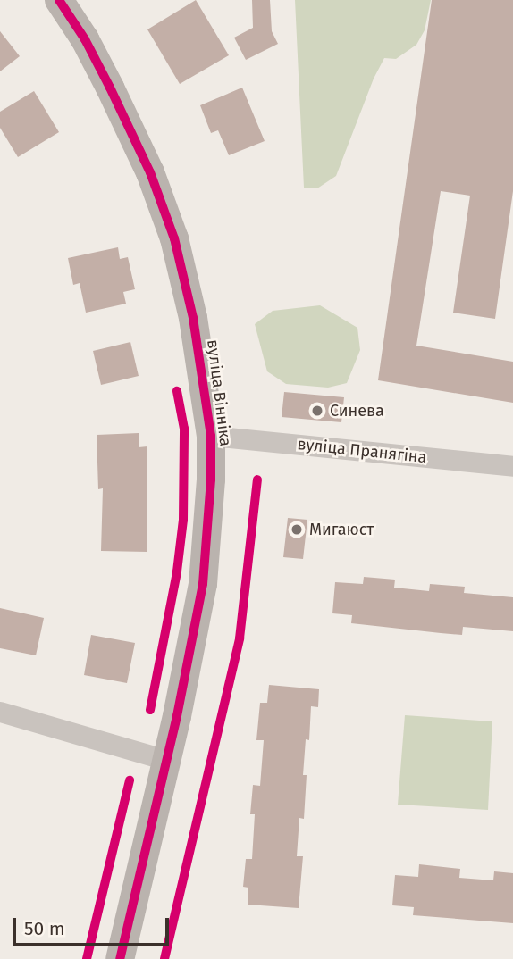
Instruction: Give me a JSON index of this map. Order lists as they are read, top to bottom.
{
  "streets": {
    "street": ["вуліца Вінніка", "вуліца Пранягіна"]
  },
  "crossings": [
    ["вуліца Вінніка", "вуліца Пранягіна"]
  ],
  "places": ["Синева", "Мигаюст"],
  "scale_bar": "50 m"
}
